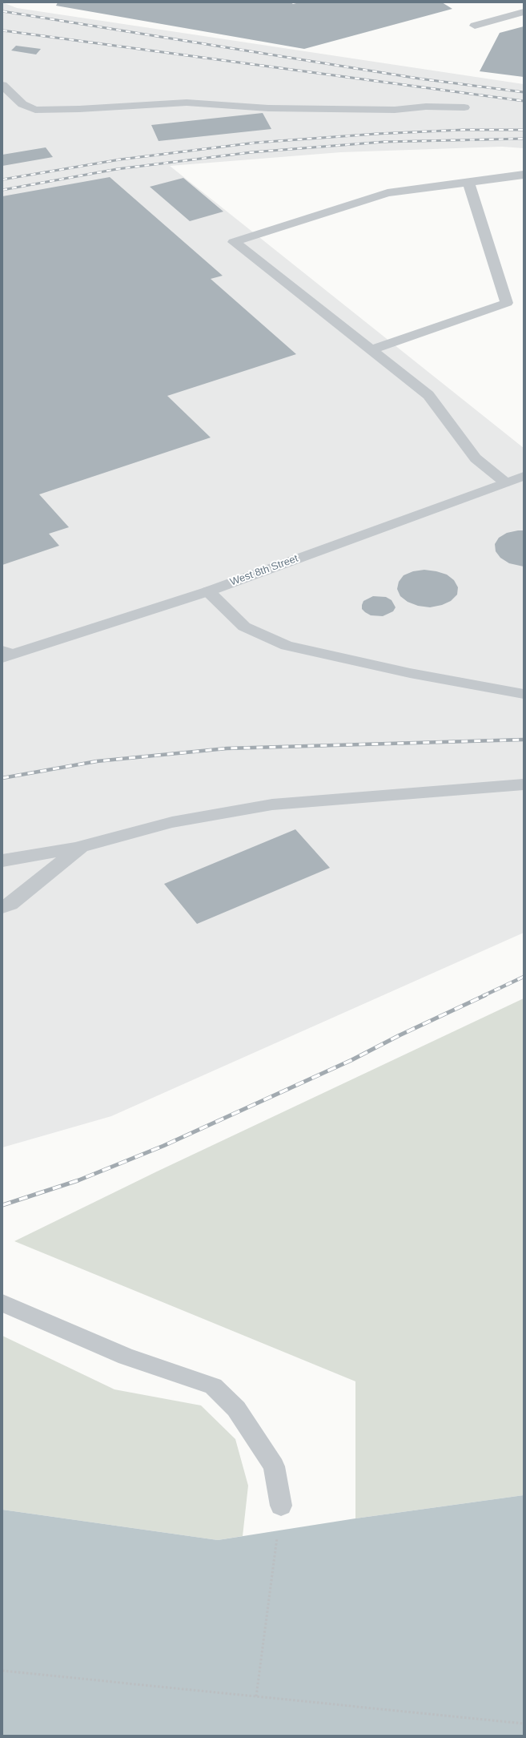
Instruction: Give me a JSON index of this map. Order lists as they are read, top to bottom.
{
  "streets": {
    "street": ["West 8th Street"]
  }
}
